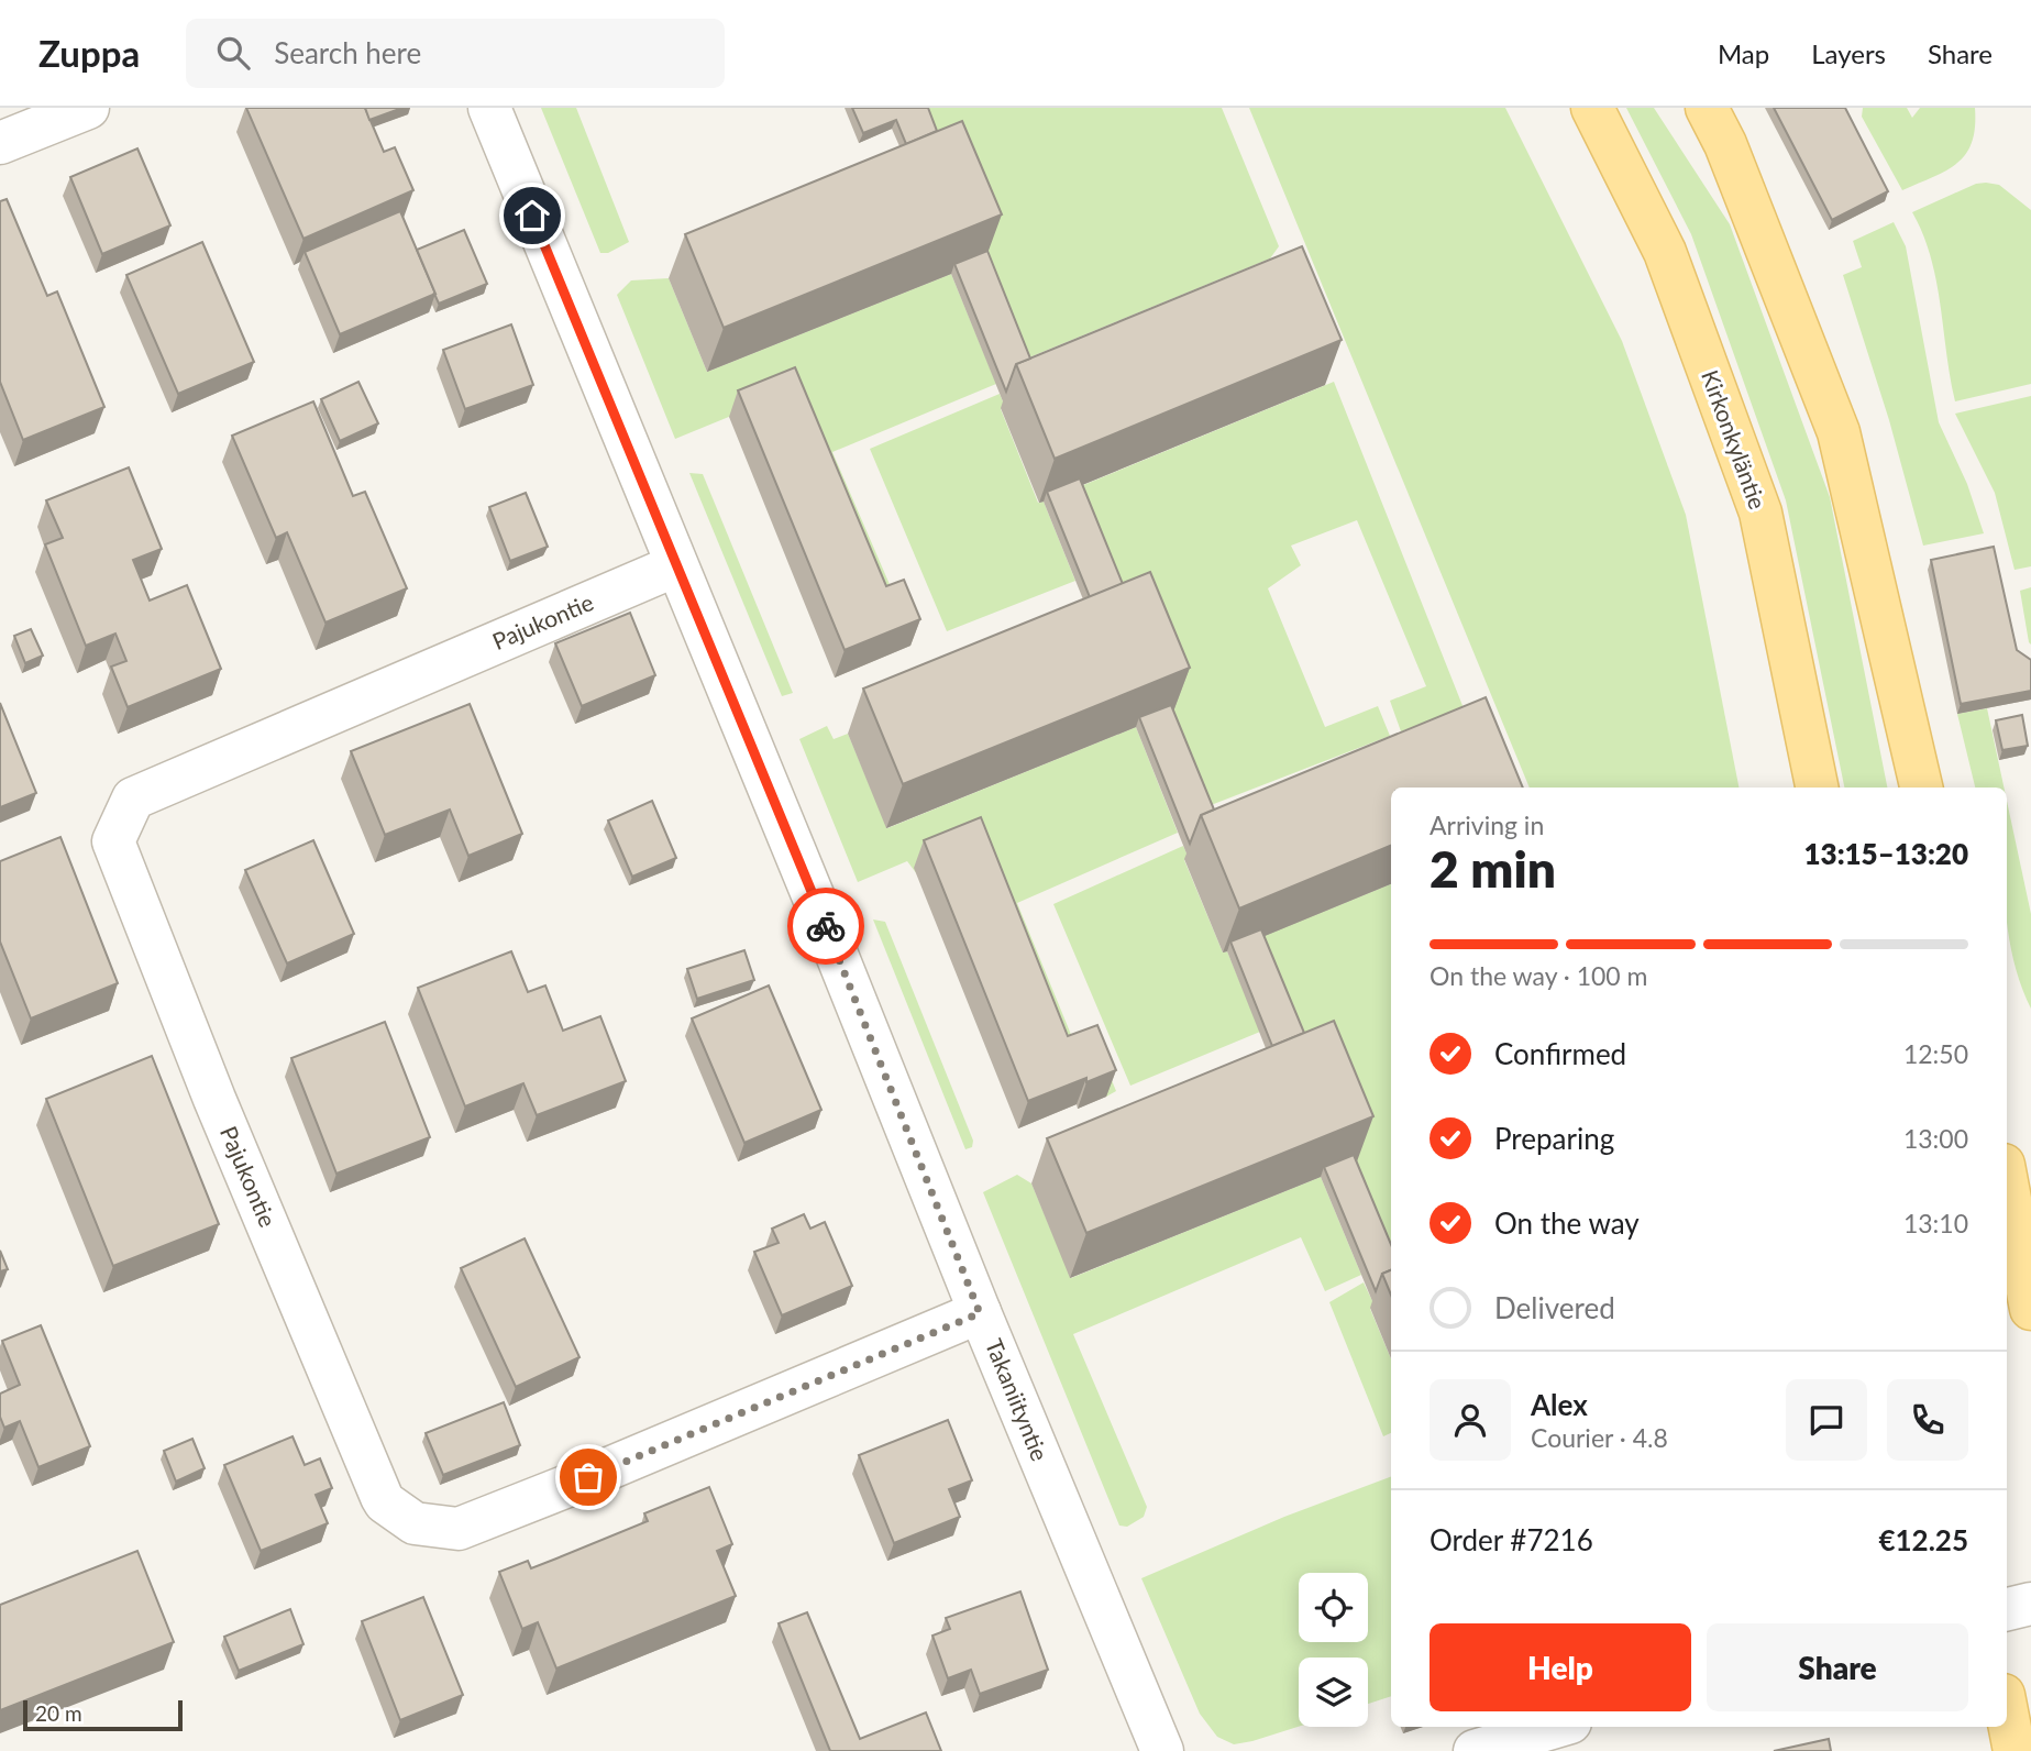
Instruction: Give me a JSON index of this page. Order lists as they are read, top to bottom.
{
  "streets": {
    "main road": ["Kirkonkyläntie"],
    "street": ["Pajukontie", "Takaniityntie"]
  },
  "crossings": [
    ["Pajukontie", "Takaniityntie"]
  ],
  "scale_bar": "20 m",
  "page": {
    "header": "Zuppa",
    "search": "Search here",
    "nav": ["Map", "Layers", "Share"],
    "heading": ["2 min", "Arriving in", "13:15–13:20"],
    "panel": [
      "Alex",
      "Courier · 4.8",
      "Order #7216",
      "€12.25"
    ],
    "bar": "On the way · 100 m",
    "list": [
      ["Confirmed", "12:50"],
      ["Preparing", "13:00"],
      ["On the way", "13:10"],
      "Delivered"
    ],
    "buttons": ["Help", "Share"],
    "scale": "20 m"
  }
}
